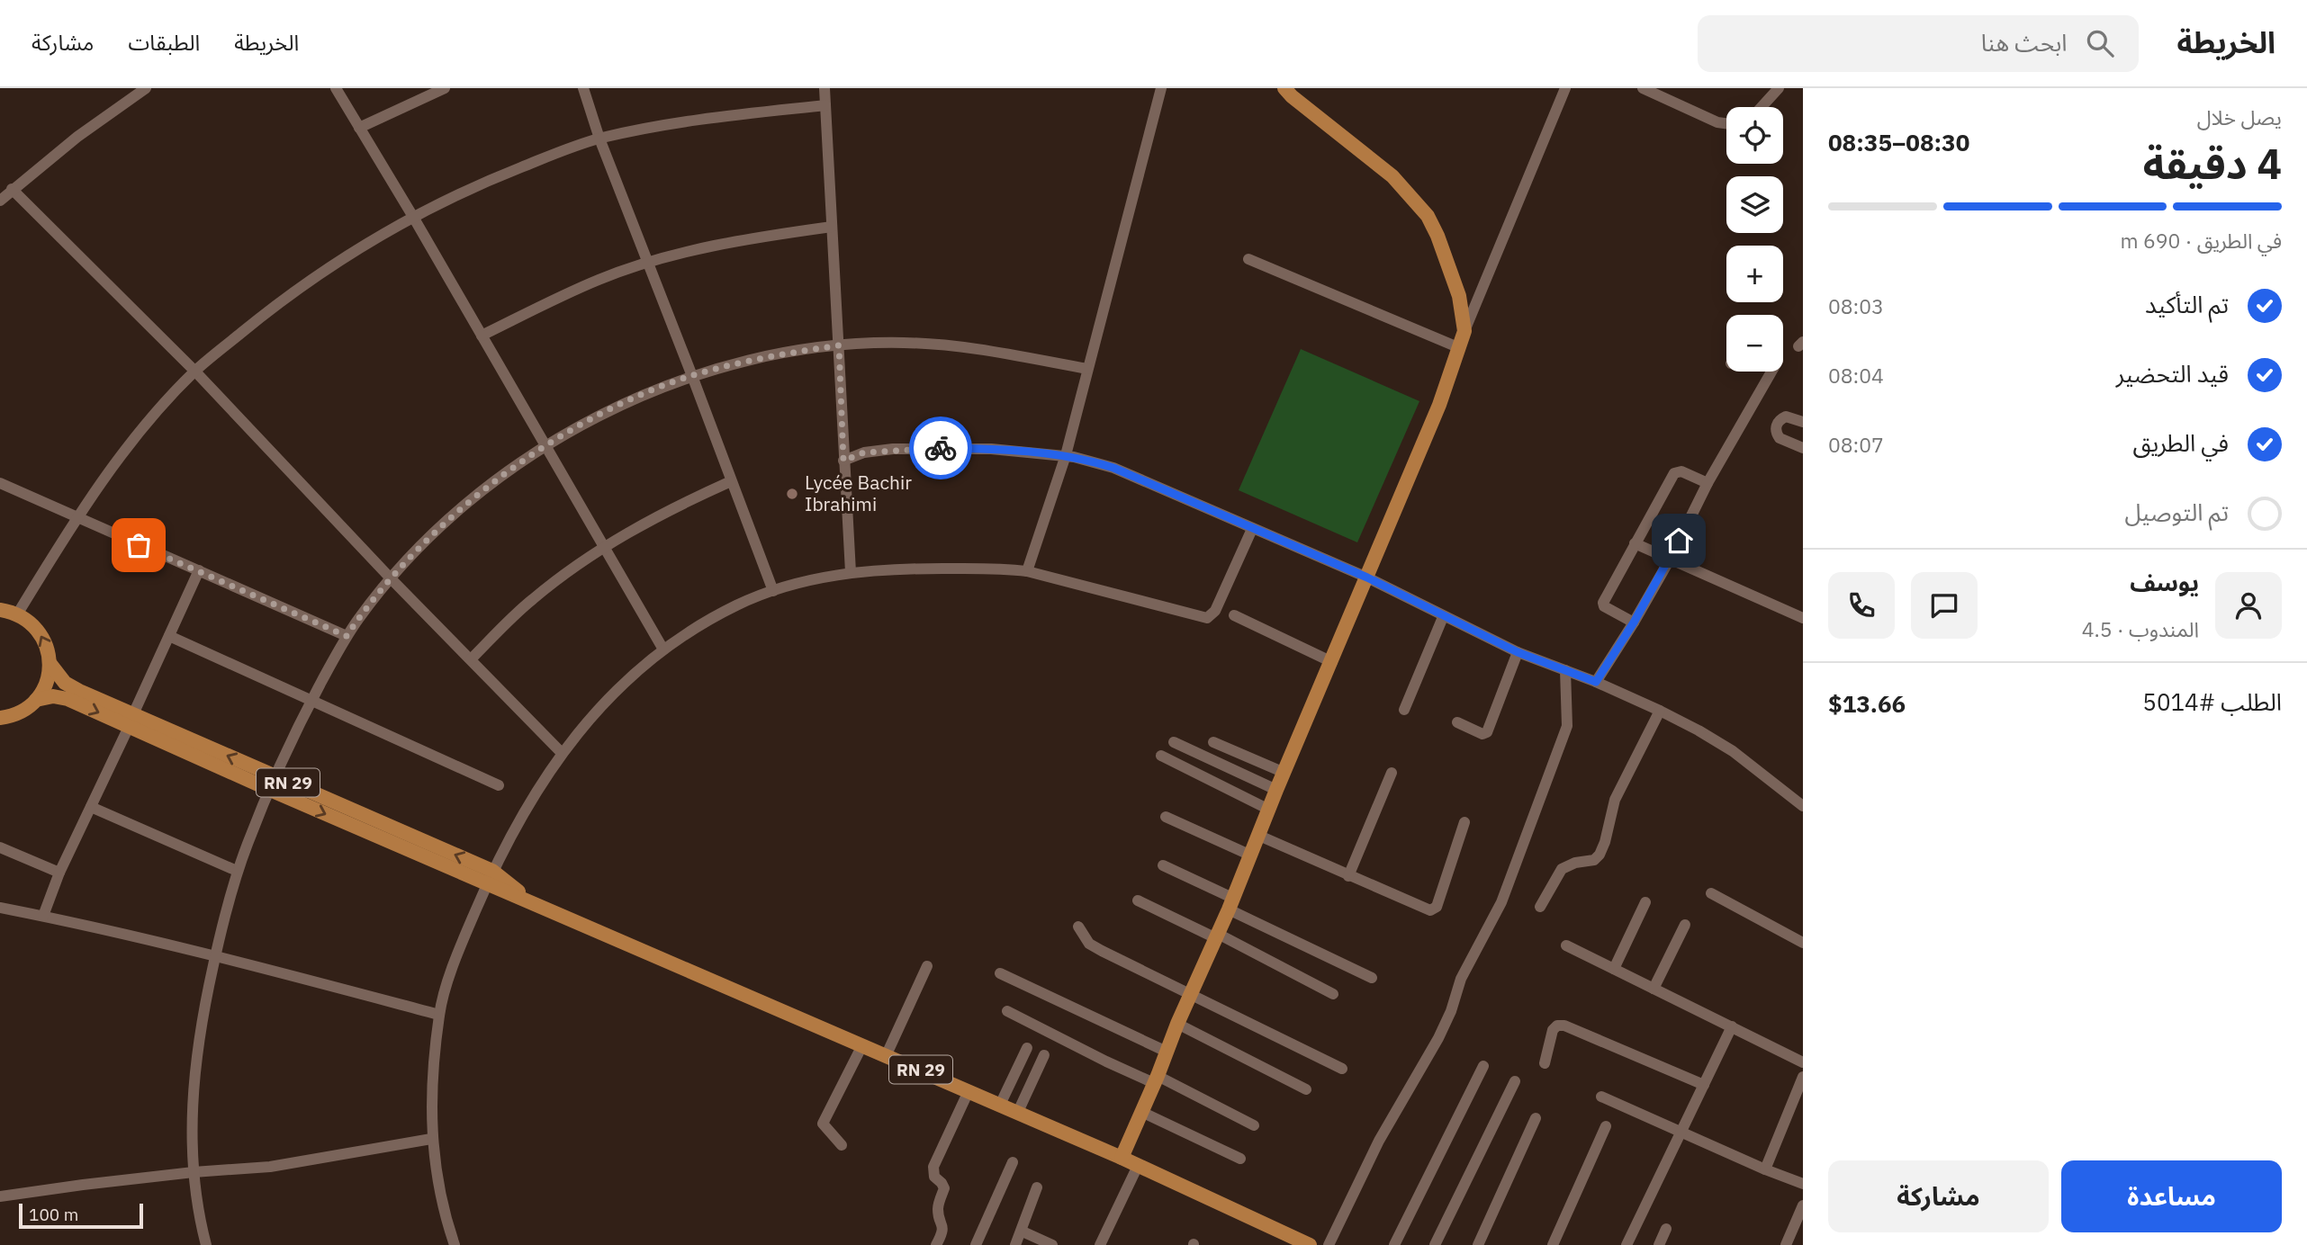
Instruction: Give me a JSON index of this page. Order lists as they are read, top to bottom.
{
  "streets": {
    "main road": ["RN 29"]
  },
  "places": ["Lycée Bachir Ibrahimi"],
  "scale_bar": "100 m",
  "page": {
    "header": "الخريطة",
    "search": "ابحث هنا",
    "nav": ["الخريطة", "الطبقات", "مشاركة"],
    "heading": ["4 دقيقة", "يصل خلال", "08:30–08:35"],
    "panel": [
      "يوسف",
      "المندوب · 4.5",
      "الطلب #5014",
      "$13.66"
    ],
    "map_buttons": ["+", "−"],
    "bar": "في الطريق · 690 m",
    "list": [
      ["تم التأكيد", "08:03"],
      ["قيد التحضير", "08:04"],
      ["في الطريق", "08:07"],
      "تم التوصيل"
    ],
    "buttons": ["مساعدة", "مشاركة"],
    "scale": "100 m"
  }
}
